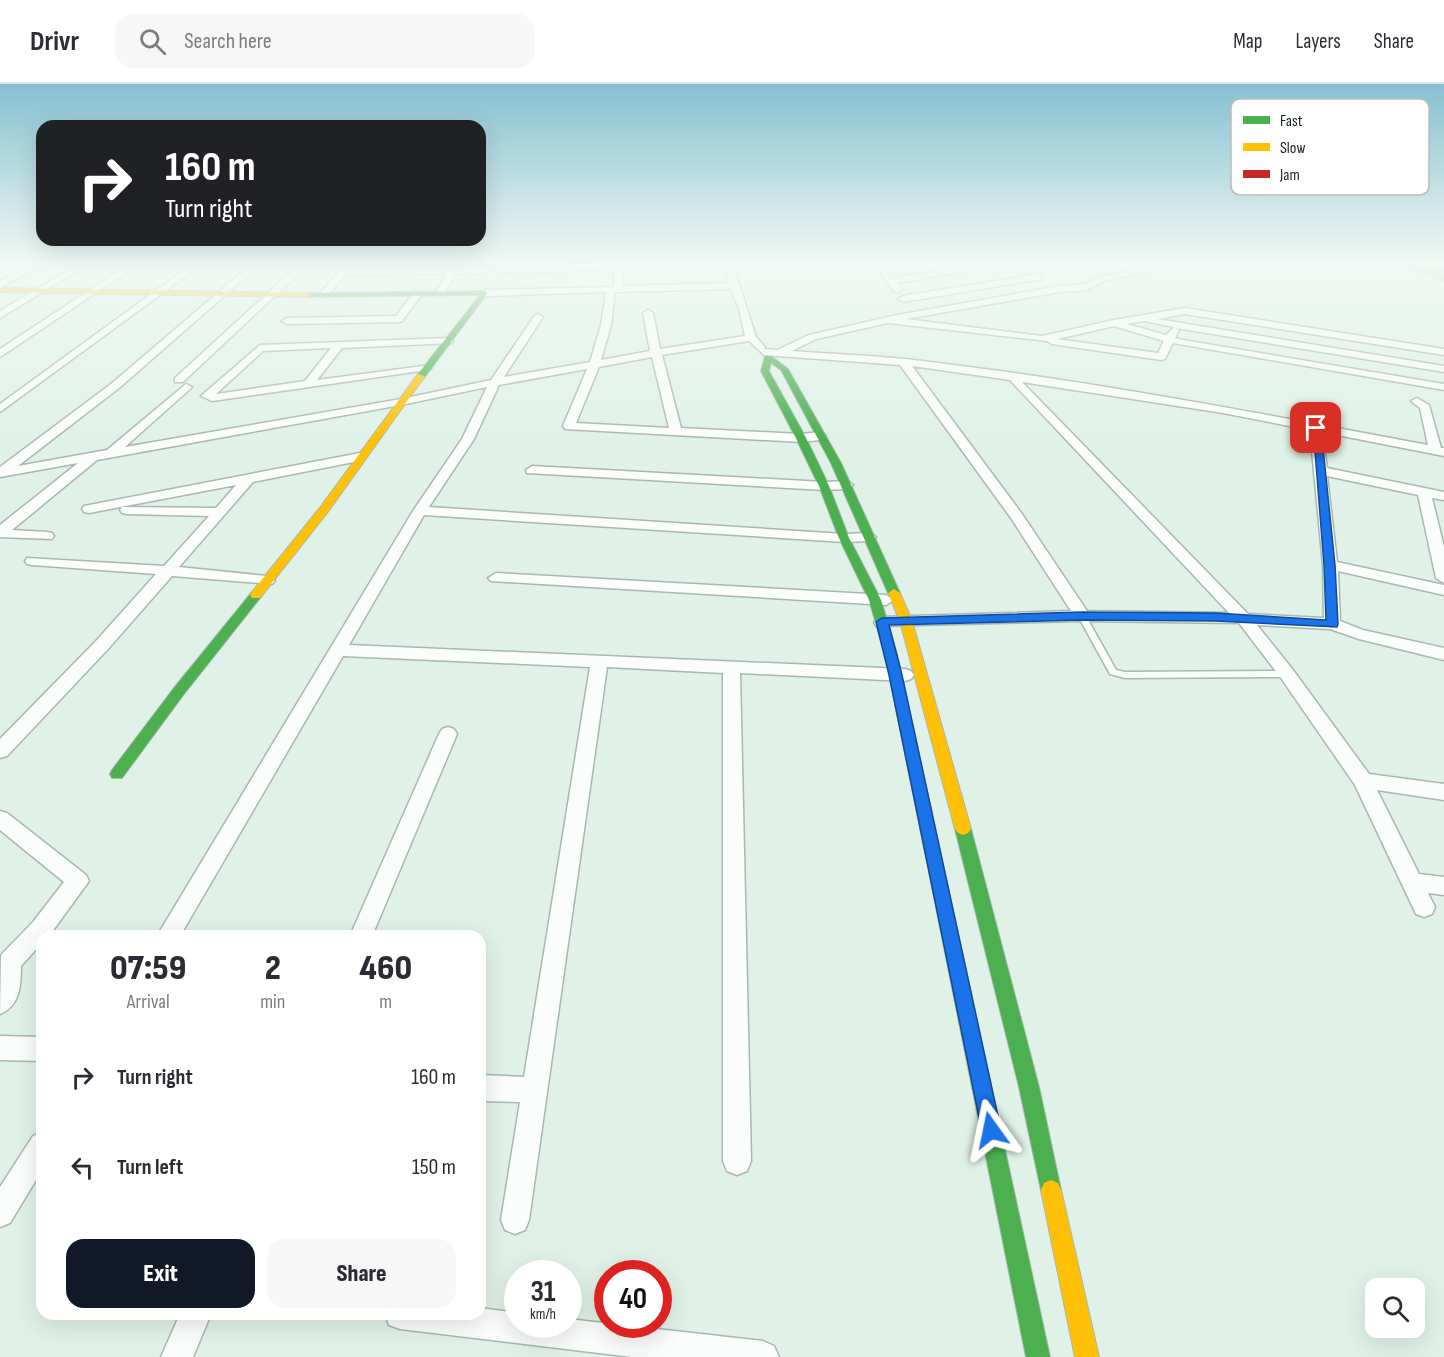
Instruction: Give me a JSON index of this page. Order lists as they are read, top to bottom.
{
  "legend": ["Fast", "Slow", "Jam"],
  "page": {
    "header": "Drivr",
    "search": "Search here",
    "nav": ["Map", "Layers", "Share"],
    "turn": ["160 m", "Turn right"],
    "eta": [
      "07:59",
      "Arrival",
      "2",
      "min",
      "460",
      "m"
    ],
    "list": [
      {
        "name": "Turn right",
        "value": "160 m"
      },
      {
        "name": "Turn left",
        "value": "150 m"
      }
    ],
    "buttons": ["Exit", "Share"],
    "speed": "31 km/h",
    "limit": "40"
  }
}
